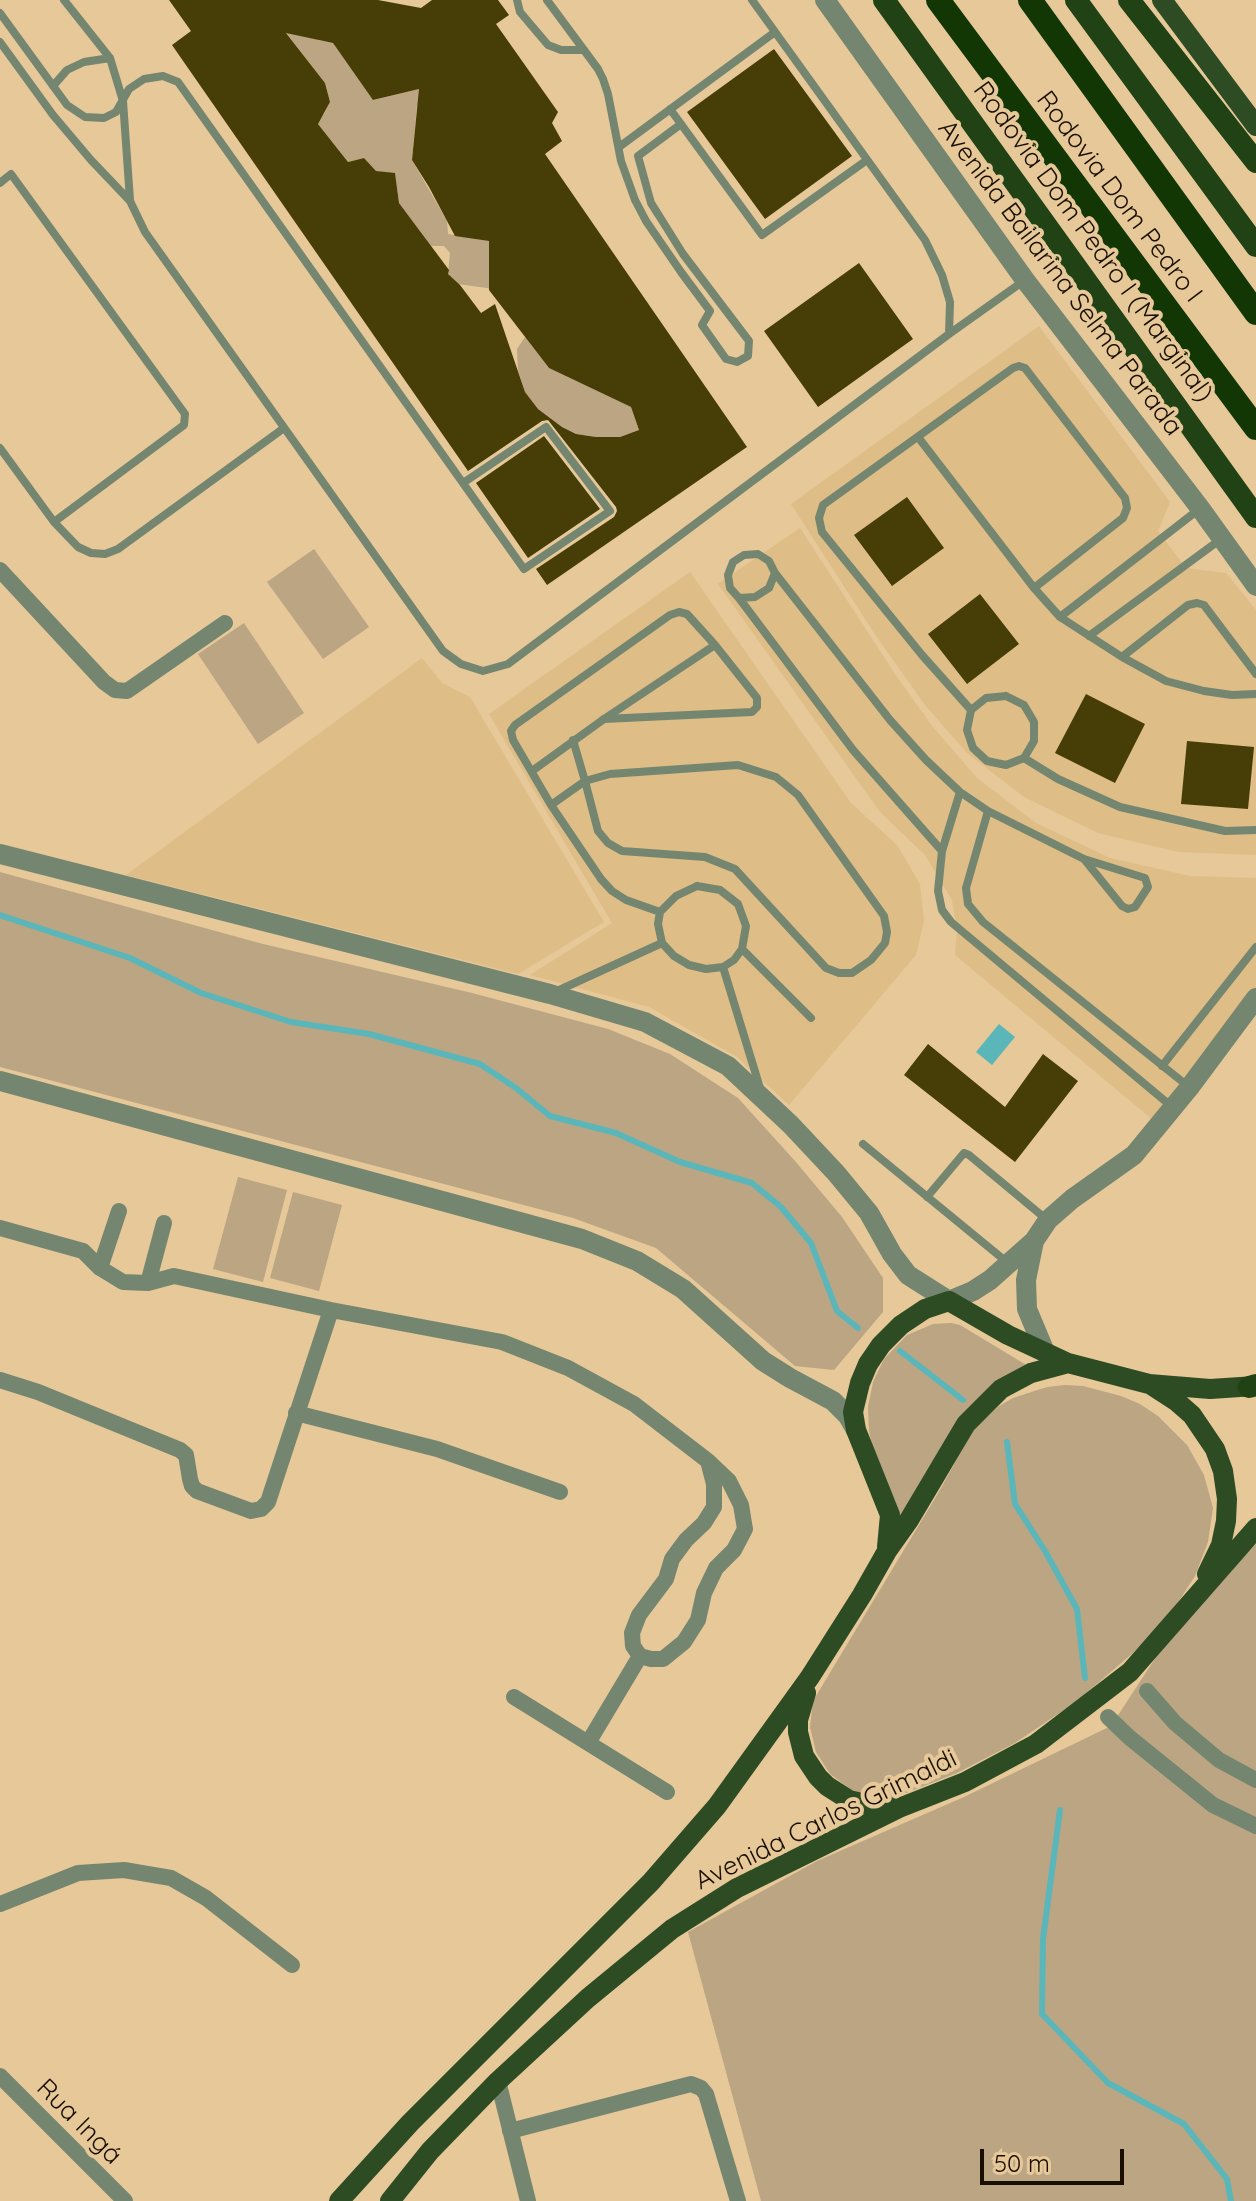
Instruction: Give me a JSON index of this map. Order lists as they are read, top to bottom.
{
  "streets": {
    "highway": ["Rodovia Dom Pedro I", "Rodovia Dom Pedro I (Marginal)"],
    "main road": ["Avenida Carlos Grimaldi"],
    "street": ["Avenida Bailarina Selma Parada", "Rua Ingá"]
  },
  "scale_bar": "50 m"
}
